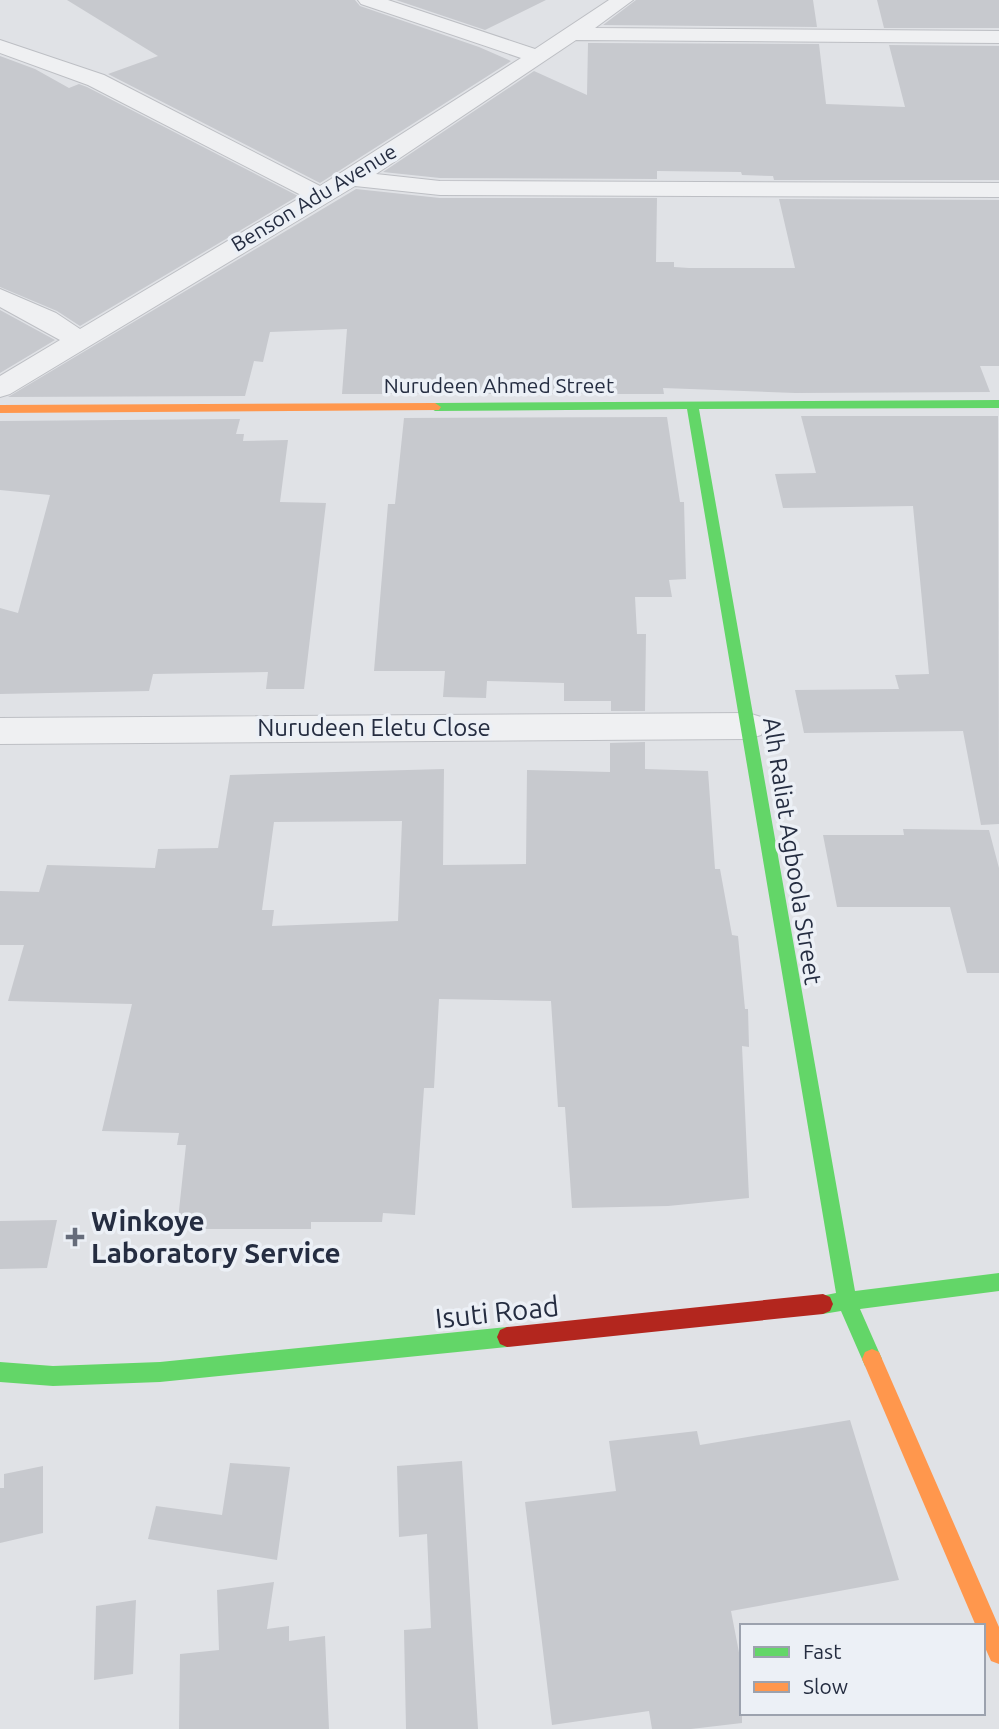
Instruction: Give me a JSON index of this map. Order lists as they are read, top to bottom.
{
  "streets": {
    "street": [
      "Benson Adu Avenue",
      "Nurudeen Ahmed Street",
      "Nurudeen Eletu Close",
      "Alh Raliat Agboola Street",
      "Isuti Road"
    ]
  },
  "crossings": [
    ["Nurudeen Ahmed Street", "Alh Raliat Agboola Street"],
    ["Nurudeen Eletu Close", "Alh Raliat Agboola Street"],
    ["Alh Raliat Agboola Street", "Isuti Road"]
  ],
  "places": {
    "health": ["Winkoye Laboratory Service"]
  },
  "legend": ["Fast", "Slow"]
}
